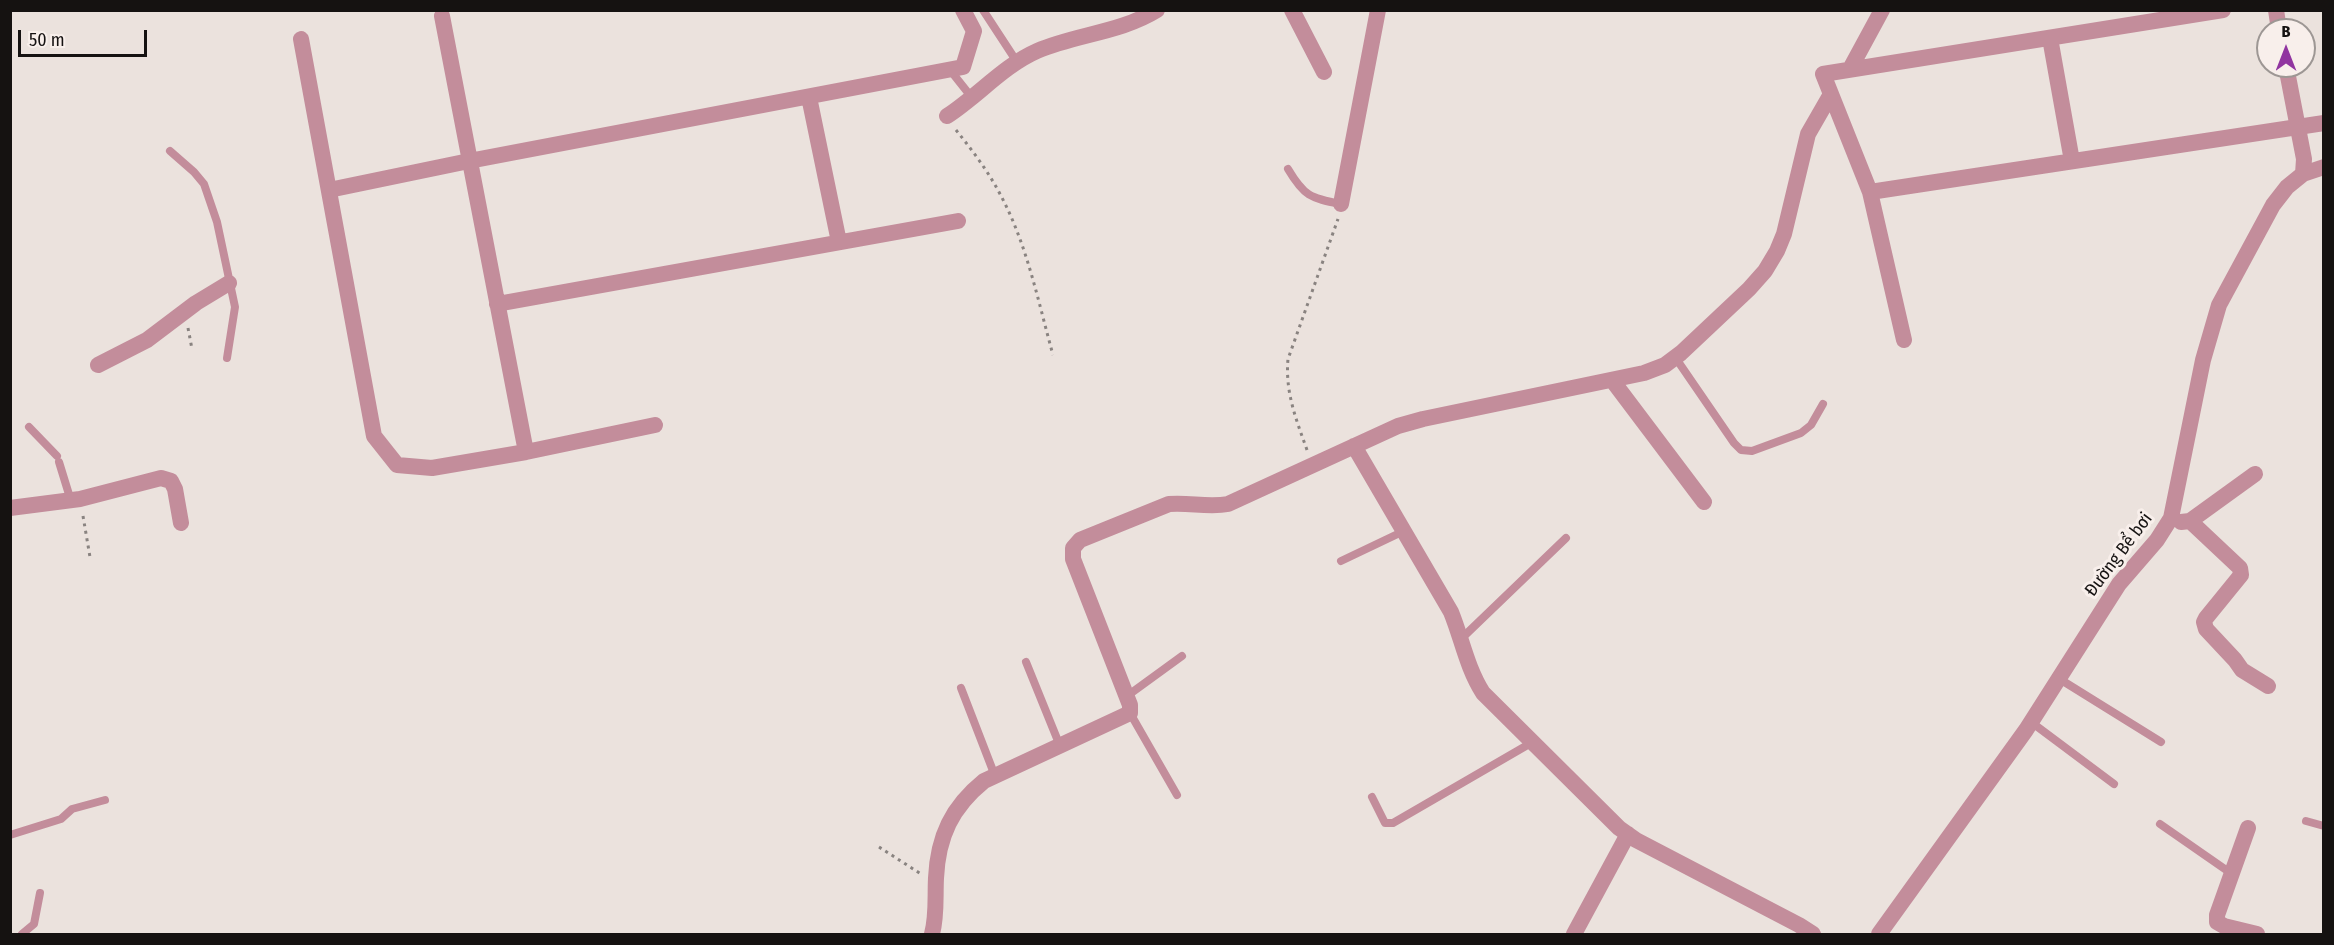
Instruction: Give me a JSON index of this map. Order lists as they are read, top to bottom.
{
  "streets": {
    "street": ["Đường Bể bơi"]
  },
  "scale_bar": "50 m",
  "north": "top"
}
